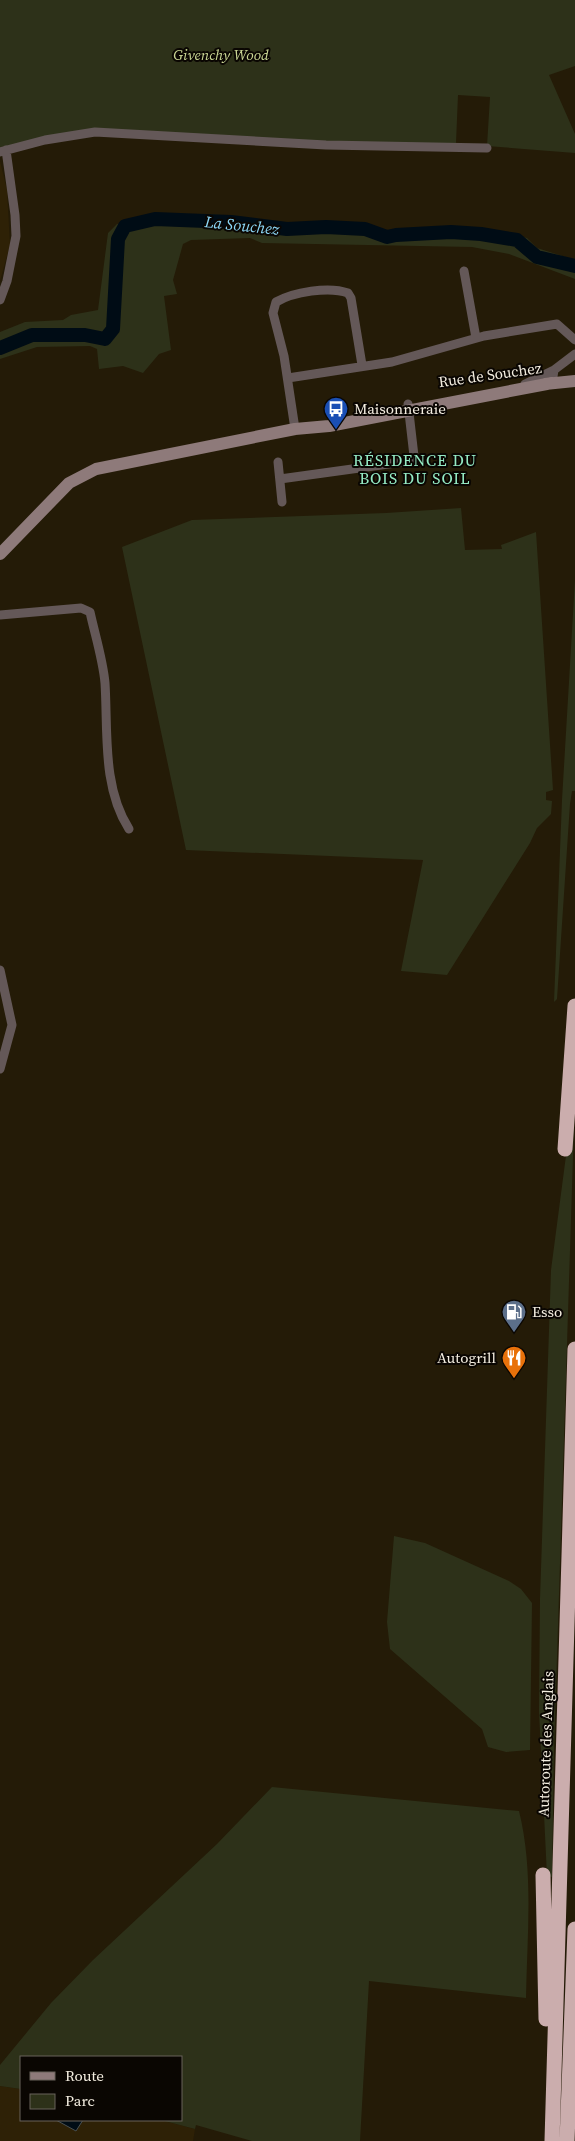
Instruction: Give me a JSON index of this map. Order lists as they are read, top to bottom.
{
  "streets": {
    "highway": ["Autoroute des Anglais"],
    "main road": ["Rue de Souchez"]
  },
  "districts": ["RÉSIDENCE DU BOIS DU SOIL"],
  "water": ["La Souchez"],
  "parks": ["Givenchy Wood"],
  "places": {
    "bus stop": ["Maisonneraie"],
    "fuel station": ["Esso"],
    "restaurant": ["Autogrill"]
  },
  "legend": ["Route", "Parc"]
}
